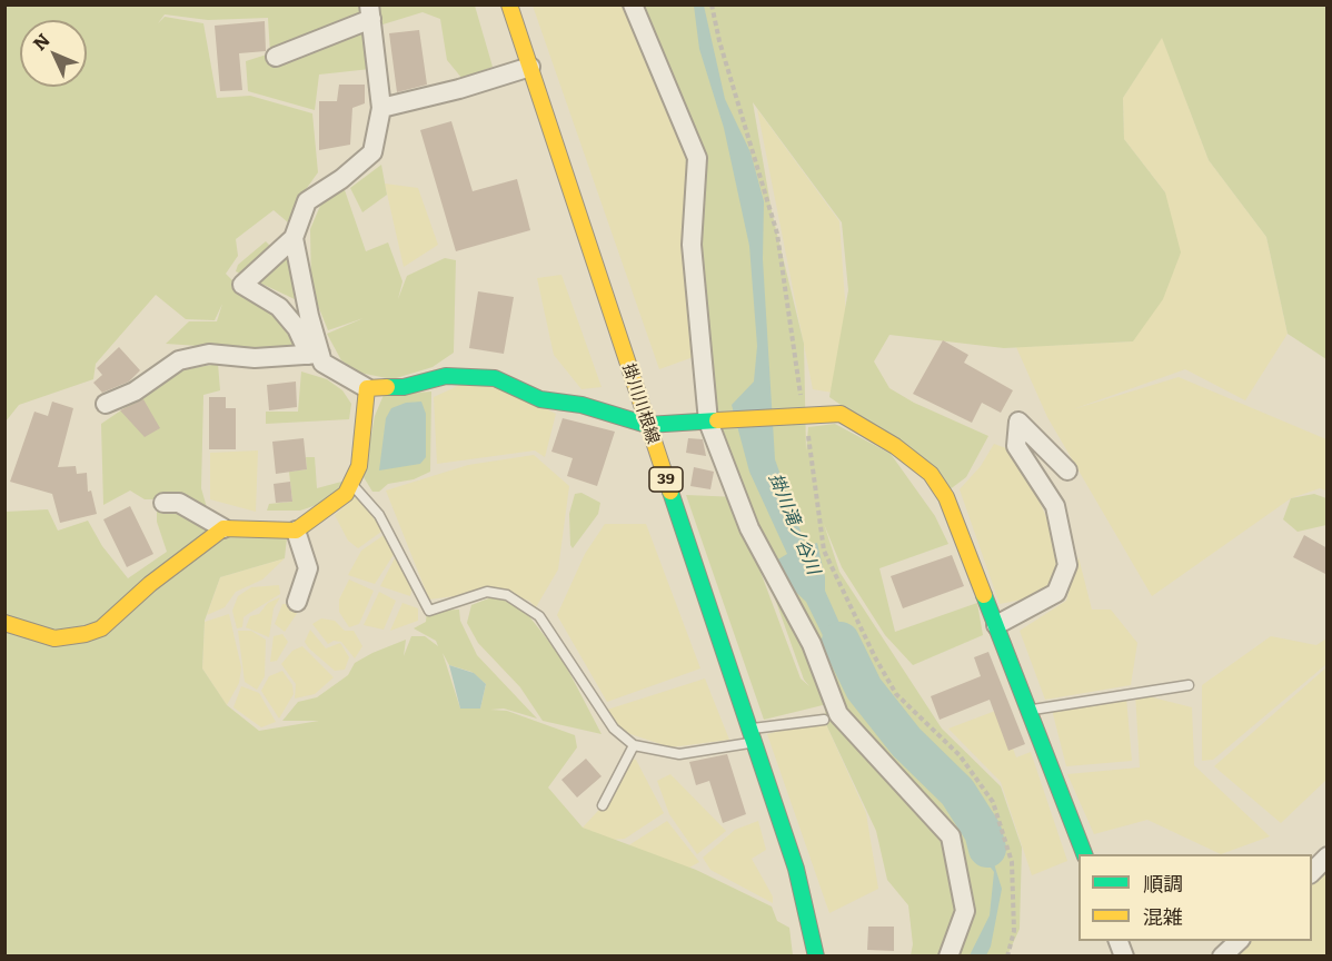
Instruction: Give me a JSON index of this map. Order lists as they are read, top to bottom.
{
  "streets": {
    "street": ["掛川川根線", "39"]
  },
  "water": ["掛川滝ノ谷川"],
  "legend": ["順調", "混雑"],
  "north": "top left"
}
